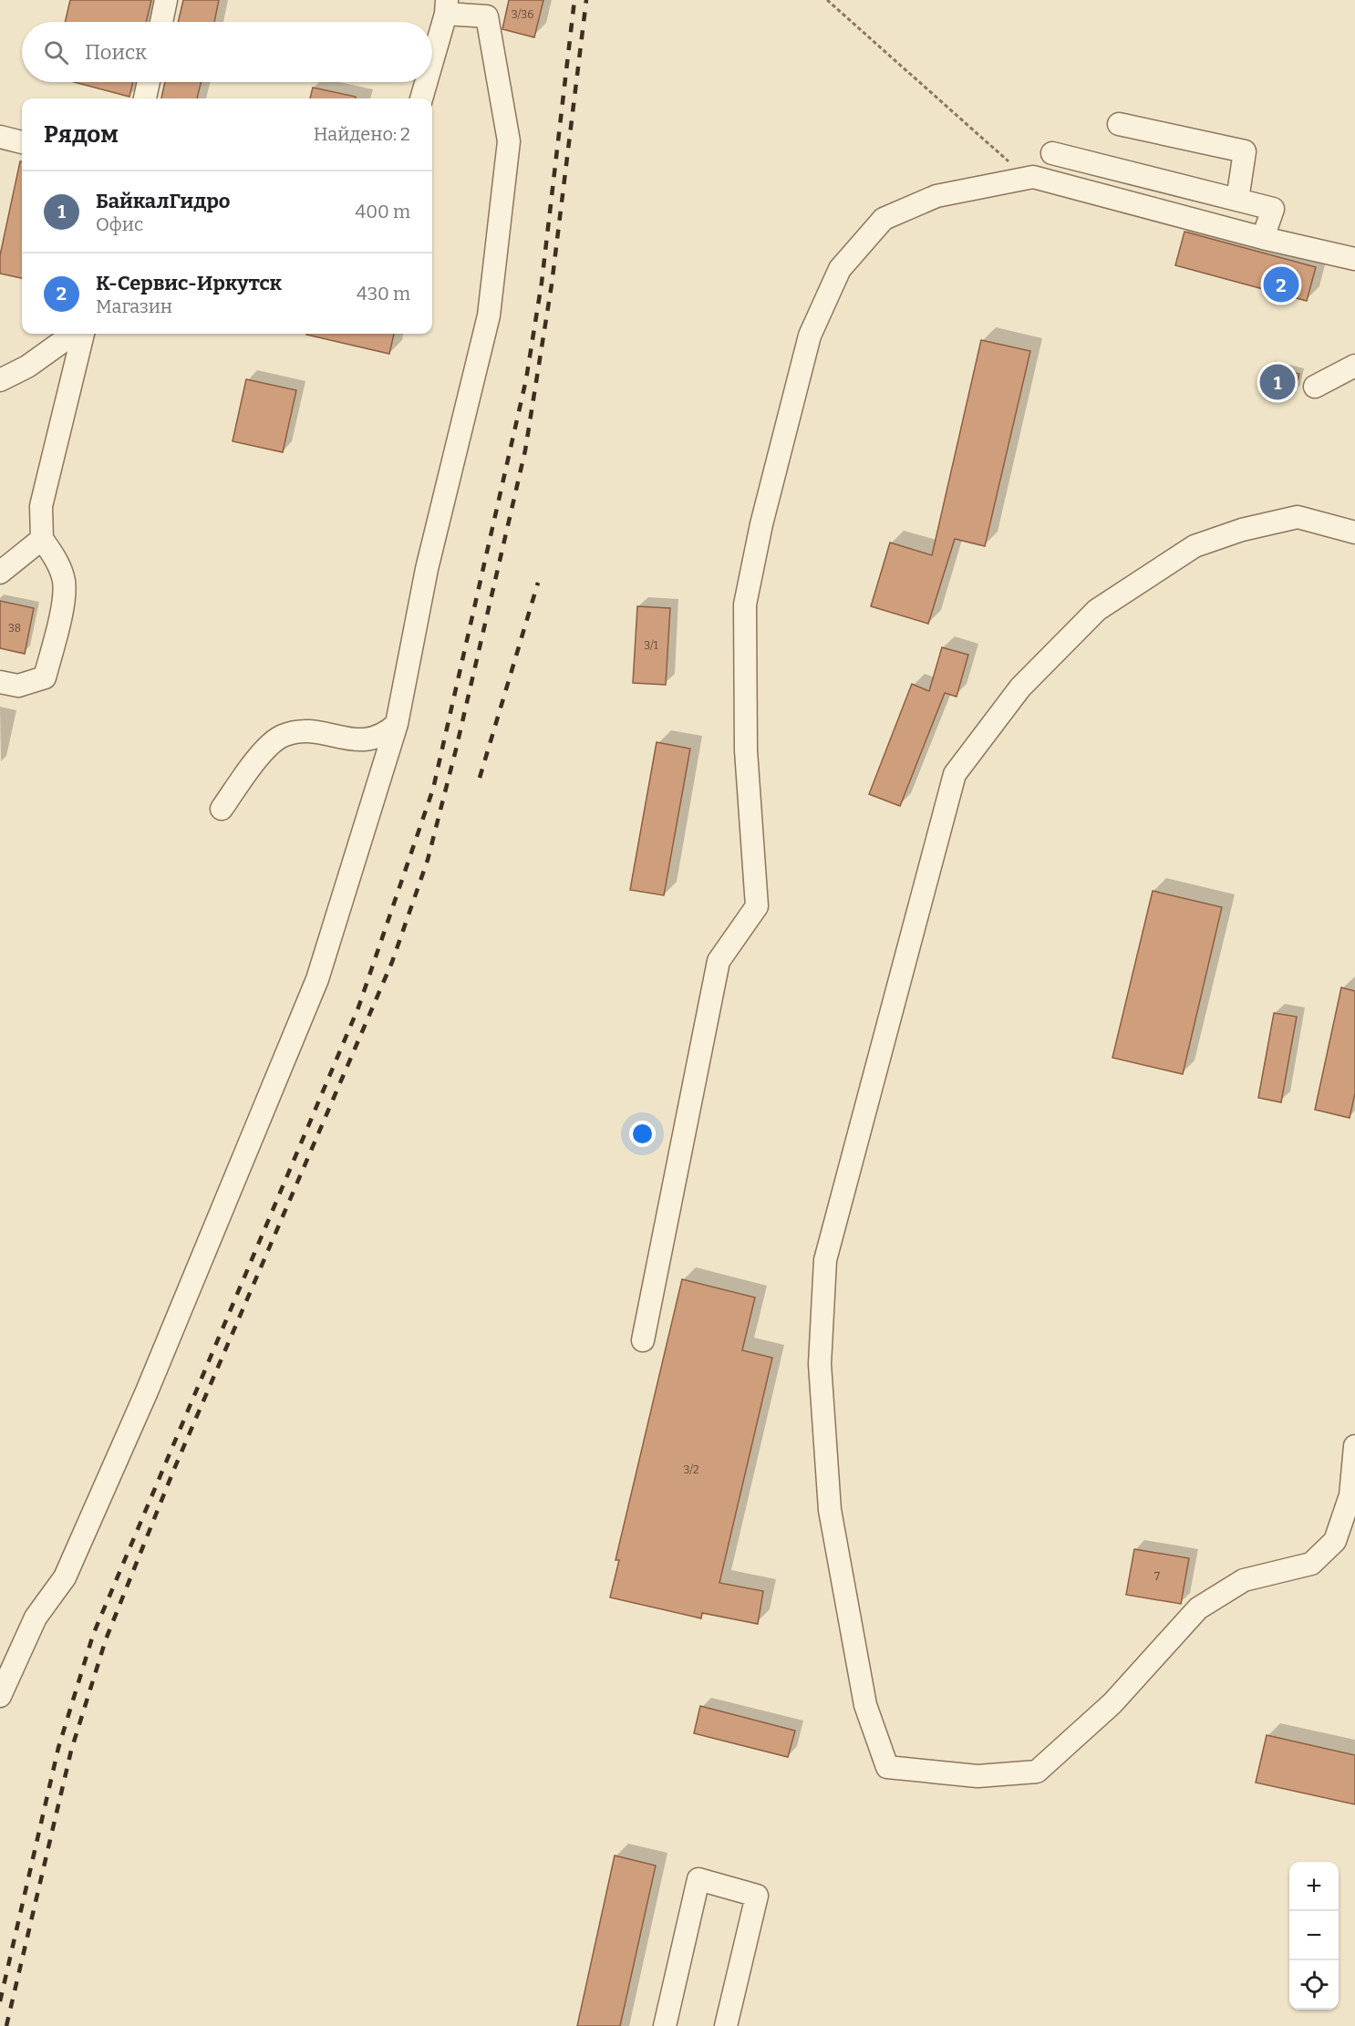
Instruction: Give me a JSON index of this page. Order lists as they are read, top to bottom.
{
  "house_numbers": [
    "3/36",
    "38",
    "3/1",
    "3/2",
    "7"
  ],
  "page": {
    "search": "Поиск",
    "heading": ["Рядом", "Найдено: 2"],
    "list": [
      {
        "mark": "1",
        "name": "БайкалГидро",
        "note": "Офис",
        "value": "400 m"
      },
      {
        "mark": "2",
        "name": "К-Сервис-Иркутск",
        "note": "Магазин",
        "value": "430 m"
      }
    ],
    "pins": ["2", "1"],
    "map_buttons": ["+", "−"]
  }
}
